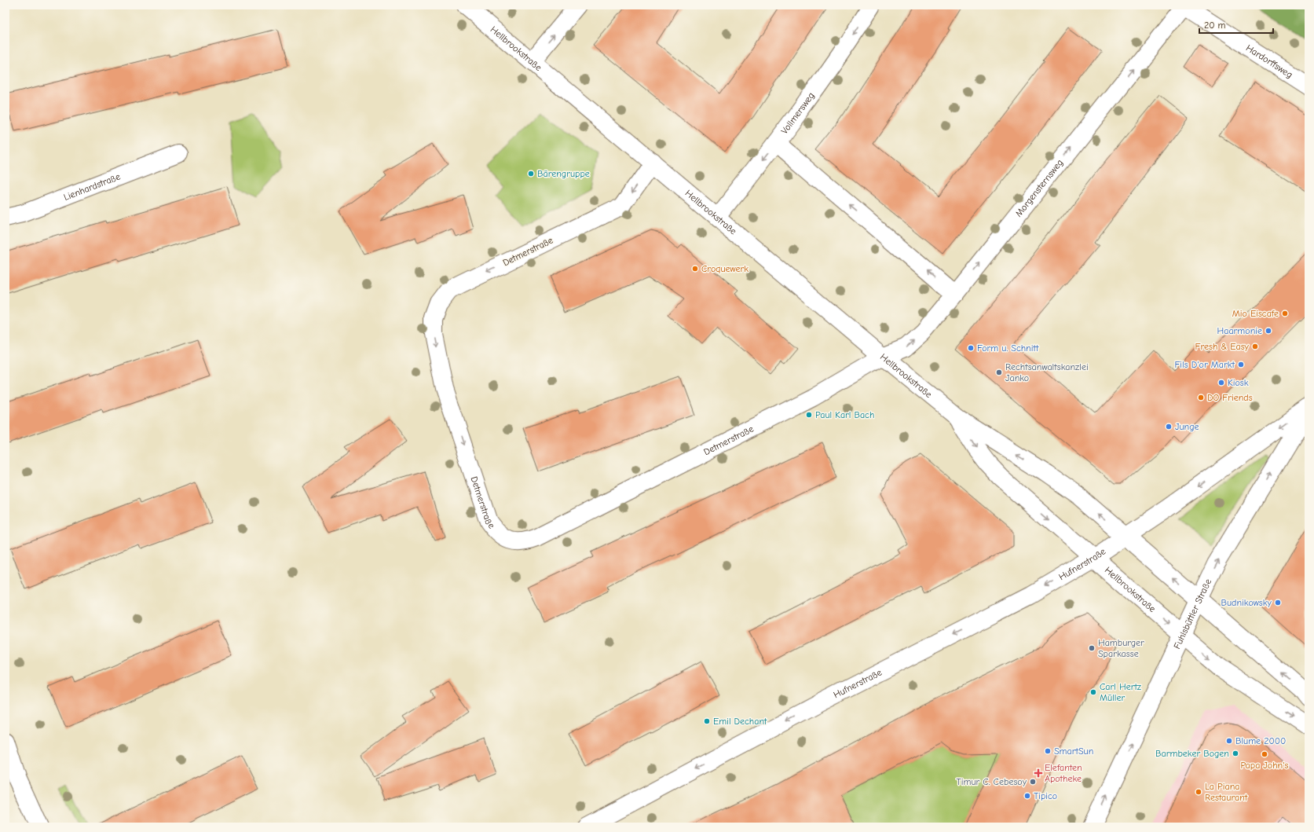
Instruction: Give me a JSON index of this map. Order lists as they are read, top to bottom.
{
  "streets": {
    "street": [
      "Hellbrookstraße",
      "Hardorffsweg",
      "Vollmersweg",
      "Lienhardstraße",
      "Morgensternsweg",
      "Detmerstraße",
      "Hufnerstraße",
      "Fuhlsbüttler Straße"
    ]
  },
  "crossings": [
    ["Hellbrookstraße", "Vollmersweg"],
    ["Hellbrookstraße", "Morgensternsweg"],
    ["Hellbrookstraße", "Detmerstraße"],
    ["Hellbrookstraße", "Hufnerstraße"],
    ["Hellbrookstraße", "Fuhlsbüttler Straße"],
    ["Hardorffsweg", "Morgensternsweg"],
    ["Morgensternsweg", "Detmerstraße"]
  ],
  "one_way": [
    "Vollmersweg",
    "Morgensternsweg",
    "Hufnerstraße",
    "Fuhlsbüttler Straße"
  ],
  "places": {
    "other": [
      "Bärengruppe",
      "Croquewerk",
      "Mio Eiscafe",
      "Haarmonie",
      "Fresh & Easy",
      "Form u. Schnitt",
      "Fils D'or Markt",
      "Rechtsanwaltskanzlei Janko",
      "Kiosk",
      "DO Friends",
      "Paul Karl Bach",
      "Junge",
      "Budnikowsky",
      "Hamburger Sparkasse",
      "Carl Hertz Müller",
      "Emil Dechant",
      "Blume 2000",
      "SmartSun",
      "Barmbeker Bogen",
      "Papa John's",
      "Timur C. Cebesoy",
      "La Piana Restaurant",
      "Tipico"
    ],
    "health": ["Elefanten Apotheke"]
  },
  "scale_bar": "20 m"
}
